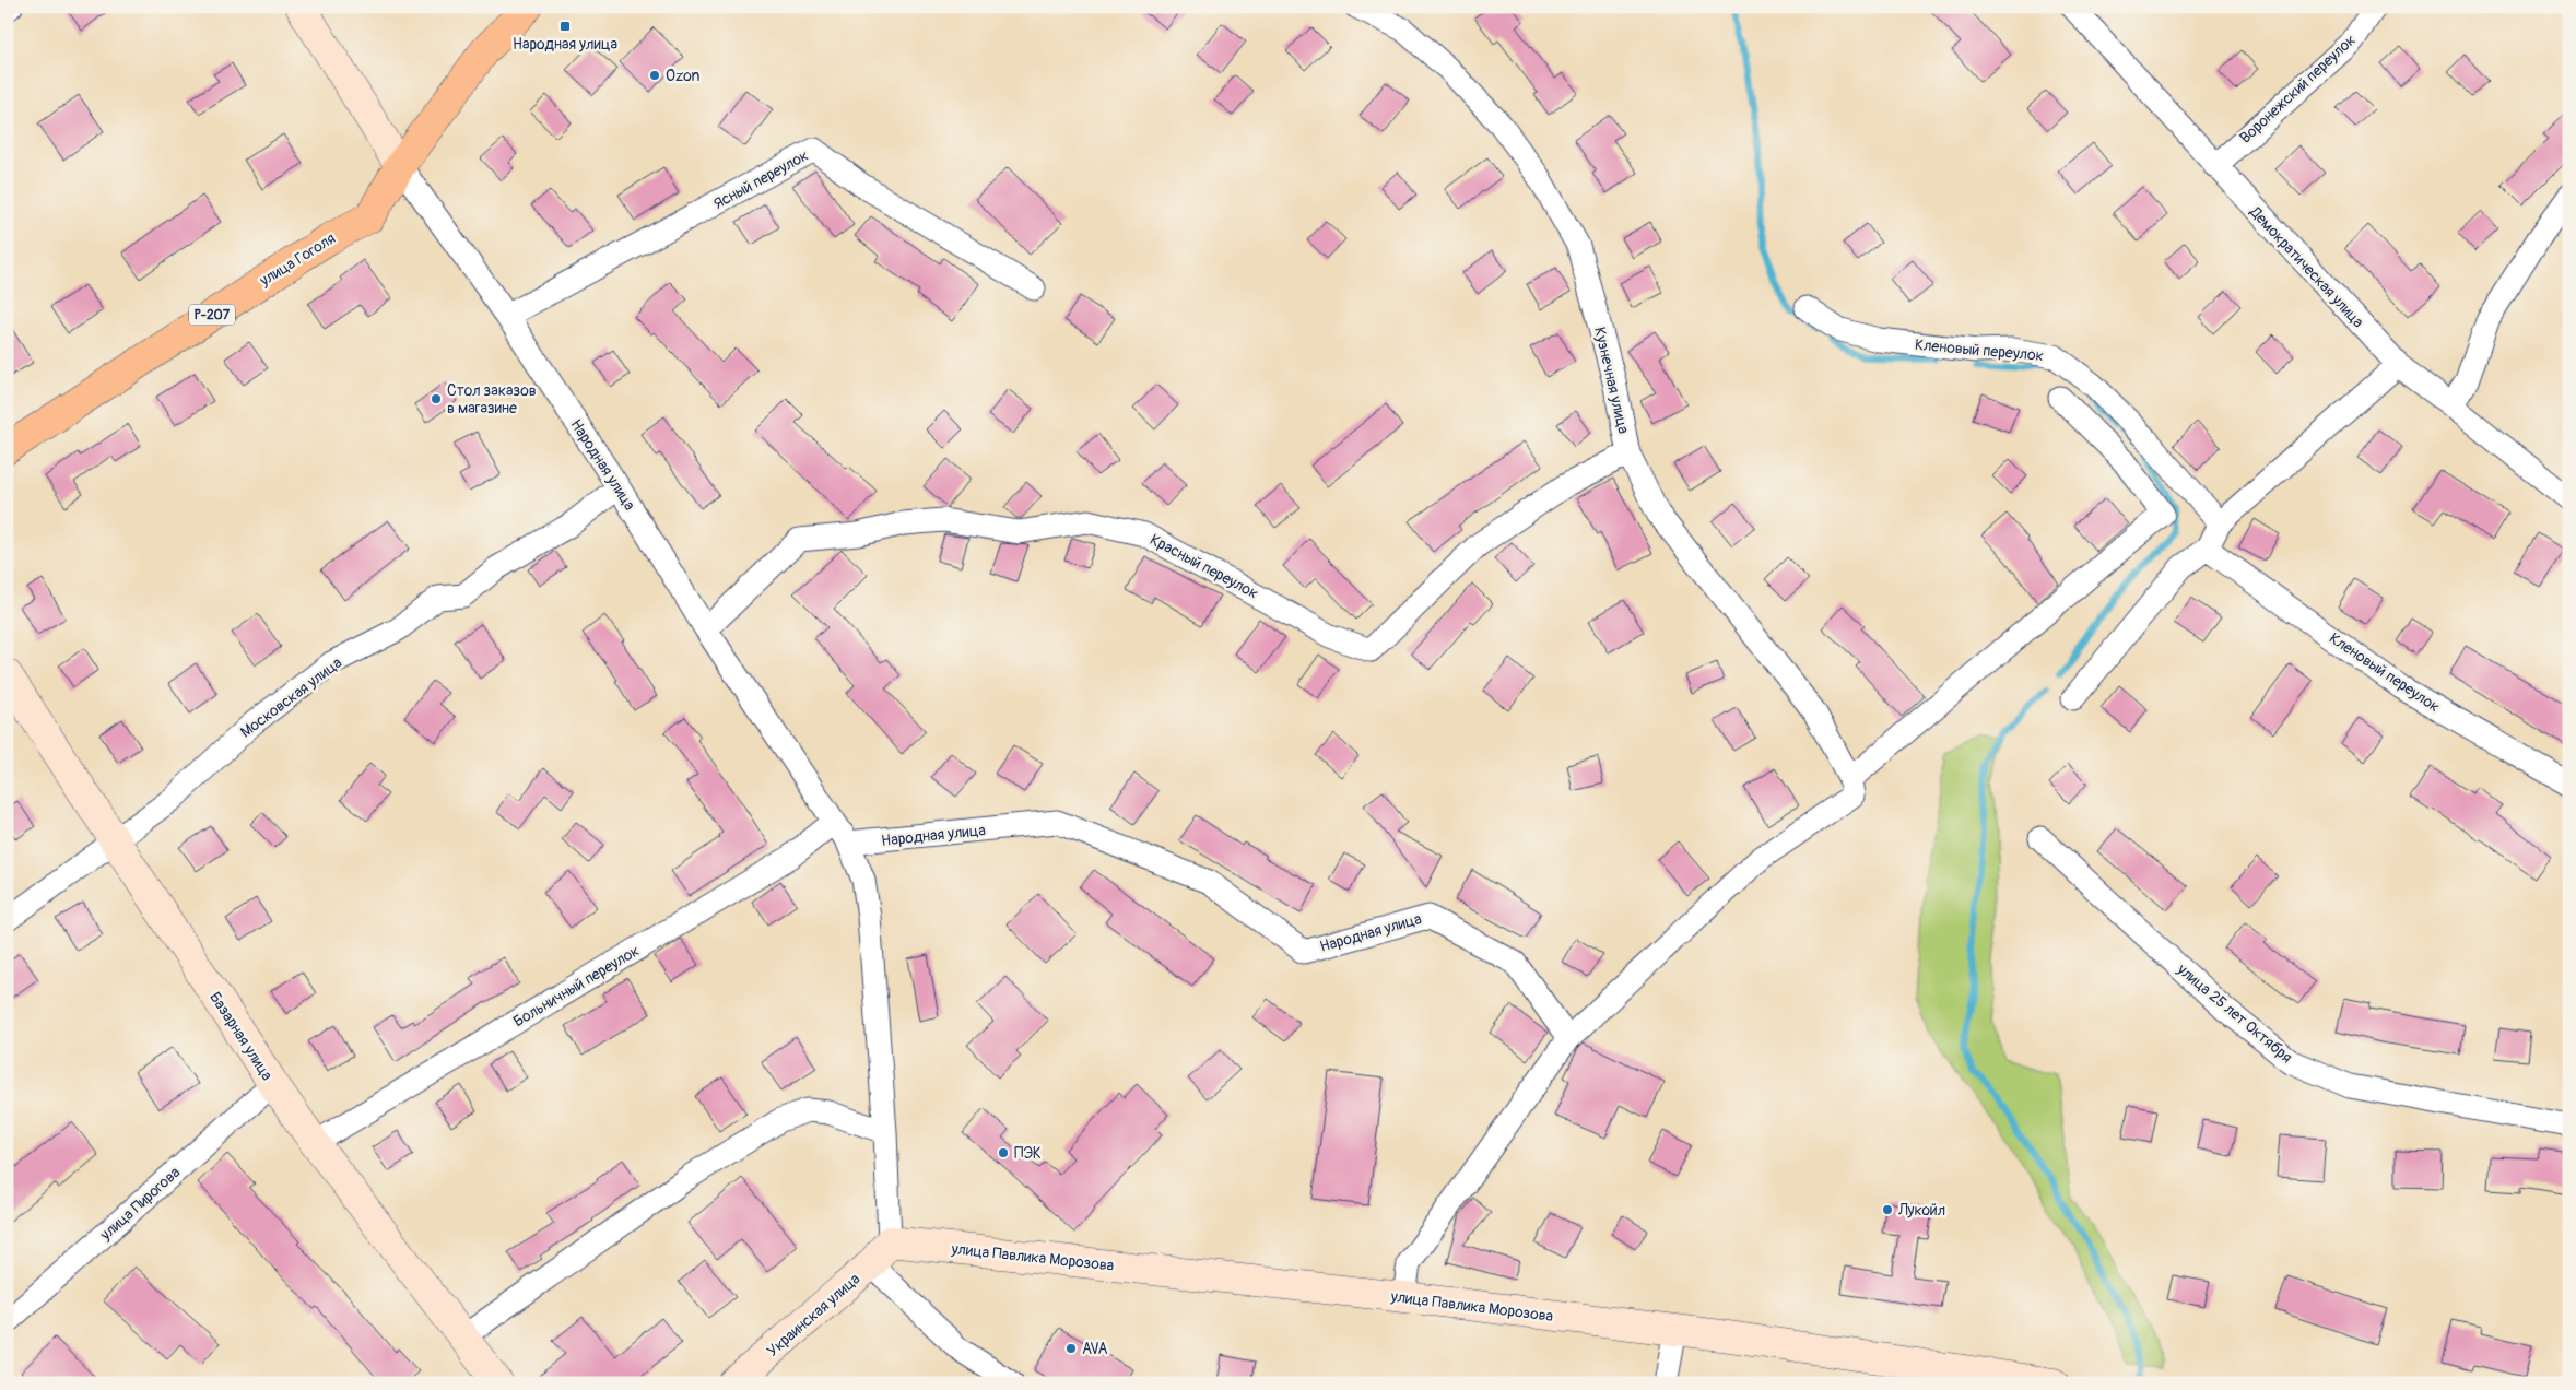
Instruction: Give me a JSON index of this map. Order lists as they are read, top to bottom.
{
  "streets": {
    "main road": ["улица Гоголя", "Р-207"],
    "street": [
      "Воронежский переулок",
      "Ясный переулок",
      "Демократическая улица",
      "Кленовый переулок",
      "Кузнечная улица",
      "Народная улица",
      "Красный переулок",
      "Московская улица",
      "Больничный переулок",
      "улица 25 лет Октября",
      "Базарная улица",
      "улица Пирогова",
      "улица Павлика Морозова",
      "Украинская улица"
    ]
  },
  "crossings": [
    ["Воронежский переулок", "Демократическая улица"],
    ["Ясный переулок", "Народная улица"],
    ["улица Гоголя", "Народная улица"],
    ["Кузнечная улица", "Красный переулок"],
    ["Народная улица", "Красный переулок"],
    ["Народная улица", "Московская улица"],
    ["Народная улица", "Больничный переулок"],
    ["Народная улица", "улица Павлика Морозова"],
    ["Народная улица", "Украинская улица"],
    ["Московская улица", "Базарная улица"],
    ["Больничный переулок", "Базарная улица"],
    ["Базарная улица", "улица Пирогова"],
    ["улица Павлика Морозова", "Украинская улица"]
  ],
  "places": {
    "transit": ["Народная улица"],
    "other": [
      "Ozon",
      "Стол заказов в магазине",
      "ПЭК",
      "Лукойл",
      "AVA"
    ]
  }
}
